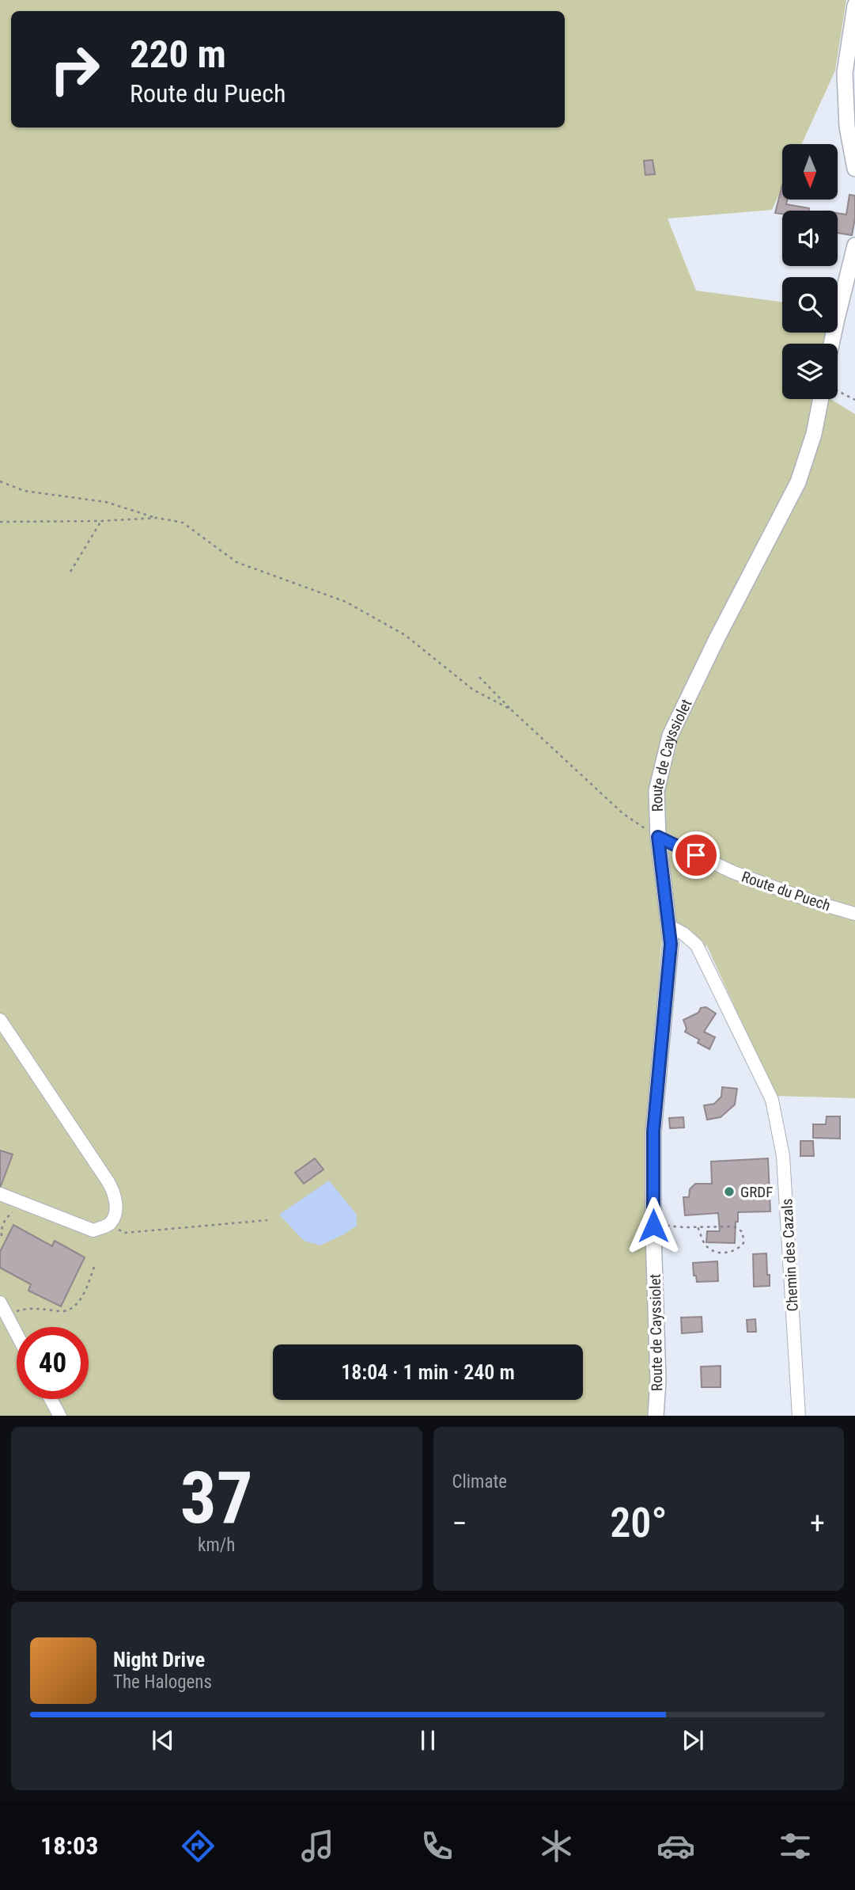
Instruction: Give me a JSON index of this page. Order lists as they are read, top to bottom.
{
  "streets": {
    "street": ["Route de Cayssiolet", "Route du Puech", "Chemin des Cazals"]
  },
  "crossings": [
    ["Route de Cayssiolet", "Route du Puech"],
    ["Route de Cayssiolet", "Chemin des Cazals"]
  ],
  "places": ["GRDF"],
  "north": "bottom",
  "page": {
    "turn": ["220 m", "Route du Puech"],
    "limit": "40",
    "trip": "18:04 · 1 min · 240 m",
    "tile": [
      ["37", "km/h"],
      "Climate"
    ],
    "heat": ["−", "20°", "+"],
    "song": ["Night Drive", "The Halogens"],
    "tabs": "18:03"
  }
}
